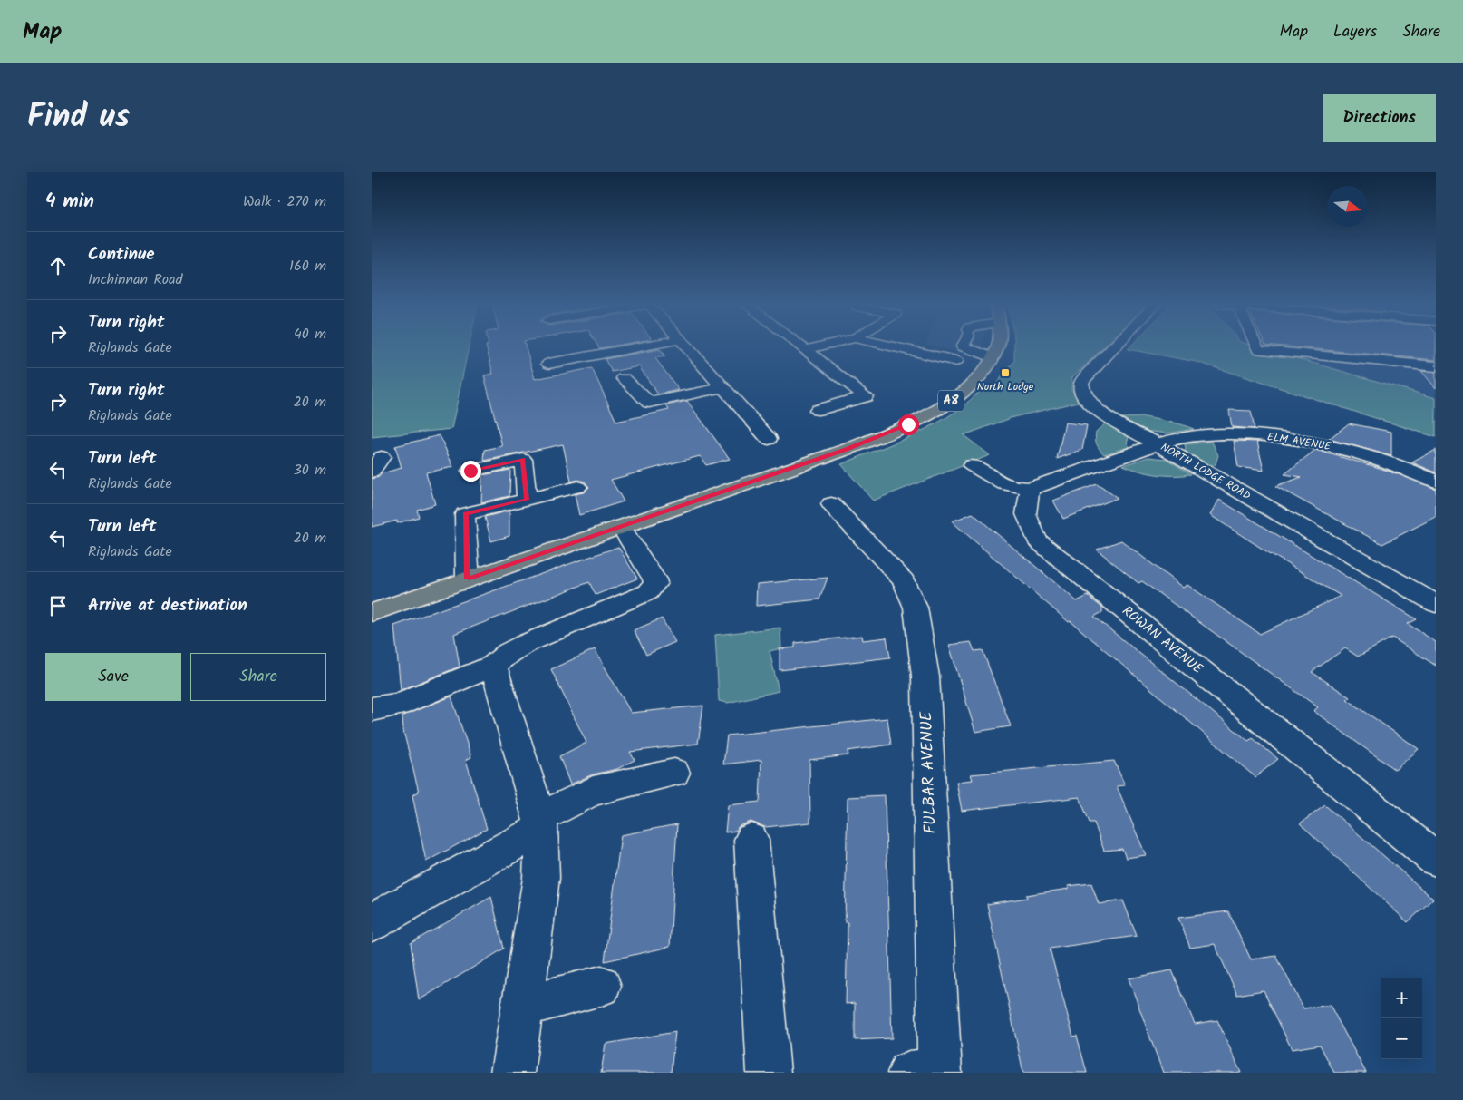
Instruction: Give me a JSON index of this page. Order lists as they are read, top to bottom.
{
  "streets": {
    "main road": ["A8"],
    "street": [
      "ELM AVENUE",
      "NORTH LODGE ROAD",
      "ROWAN AVENUE",
      "FULBAR AVENUE"
    ]
  },
  "crossings": [
    ["ELM AVENUE", "NORTH LODGE ROAD"]
  ],
  "places": {
    "transit": ["North Lodge"]
  },
  "north": "right",
  "page": {
    "header": "Map",
    "nav": ["Map", "Layers", "Share"],
    "title": "Find us",
    "buttons": [
      "Directions",
      ["Save", "Share"]
    ],
    "heading": ["4 min", "Walk · 270 m"],
    "list": [
      ["Continue", "Inchinnan Road", "160 m"],
      ["Turn right", "Riglands Gate", "40 m"],
      ["Turn right", "Riglands Gate", "20 m"],
      ["Turn left", "Riglands Gate", "30 m"],
      ["Turn left", "Riglands Gate", "20 m"],
      "Arrive at destination"
    ],
    "map_buttons": ["+", "−"]
  }
}
